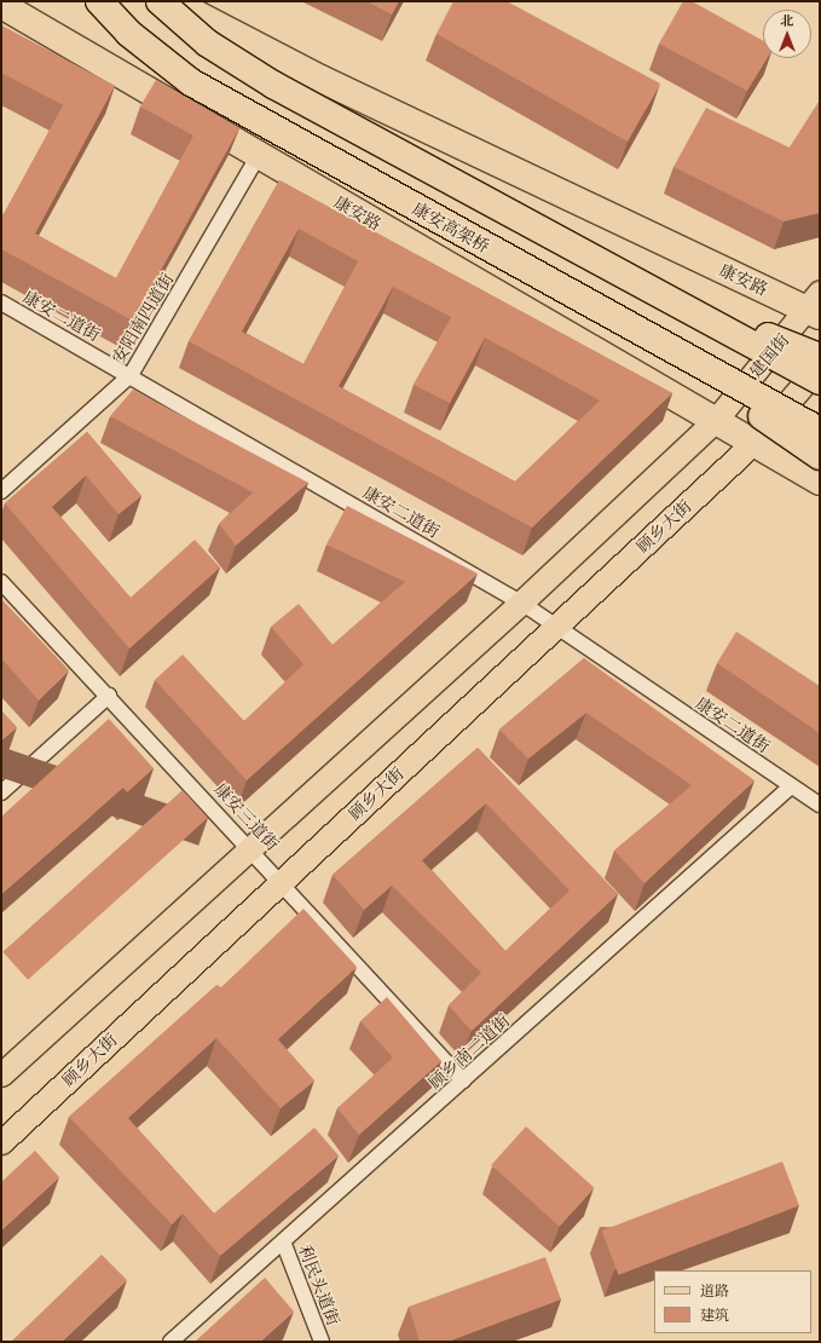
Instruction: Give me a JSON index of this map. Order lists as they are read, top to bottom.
{
  "streets": {
    "highway": ["康安路", "康安高架桥"],
    "main road": ["建国街", "顾乡大街"],
    "street": [
      "康安二道街",
      "安阳南四道街",
      "康安三道街",
      "顾乡南二道街",
      "利民头道街"
    ]
  },
  "crossings": [
    ["康安路", "安阳南四道街"],
    ["康安路", "建国街"],
    ["康安路", "顾乡大街"],
    ["康安二道街", "安阳南四道街"],
    ["康安二道街", "顾乡大街"],
    ["康安二道街", "顾乡南二道街"],
    ["顾乡大街", "康安三道街"],
    ["康安三道街", "顾乡南二道街"],
    ["顾乡南二道街", "利民头道街"]
  ],
  "legend": ["道路", "建筑"],
  "north": "top"
}
